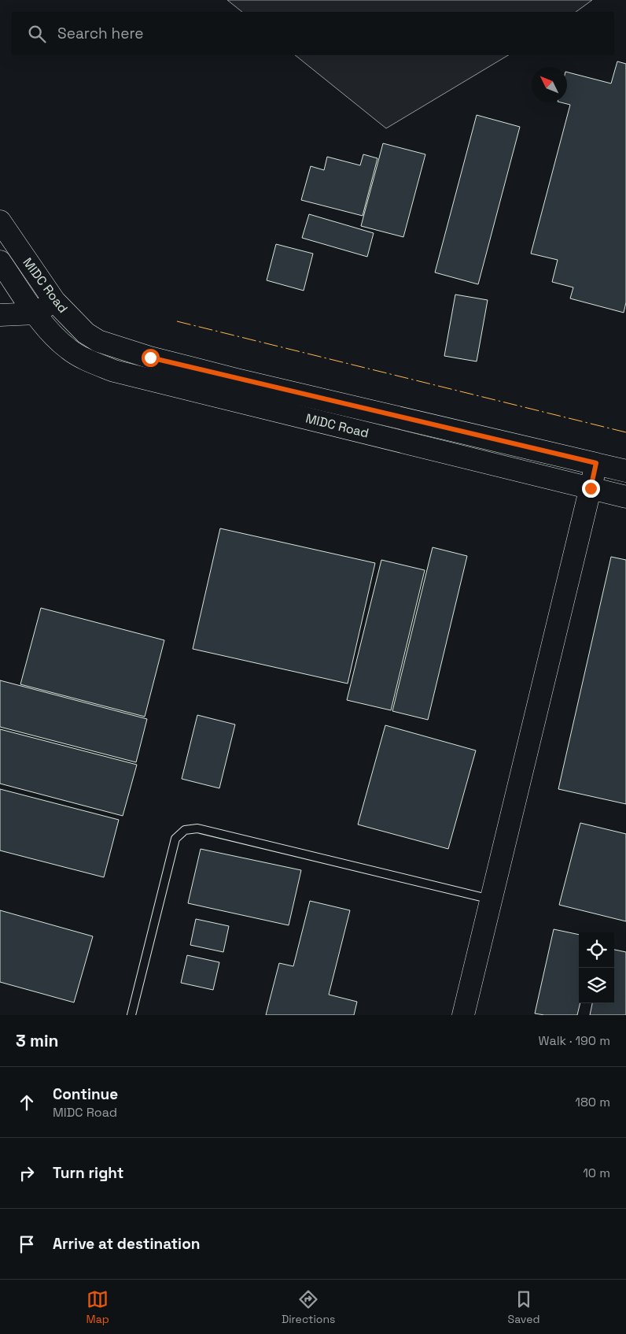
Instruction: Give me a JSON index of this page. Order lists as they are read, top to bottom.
{
  "streets": {
    "street": ["MIDC Road"]
  },
  "north": "top left",
  "page": {
    "search": "Search here",
    "heading": ["3 min", "Walk · 190 m"],
    "list": [
      ["Continue", "MIDC Road", "180 m"],
      ["Turn right", "10 m"],
      "Arrive at destination"
    ],
    "nav": ["Map", "Directions", "Saved"]
  }
}
